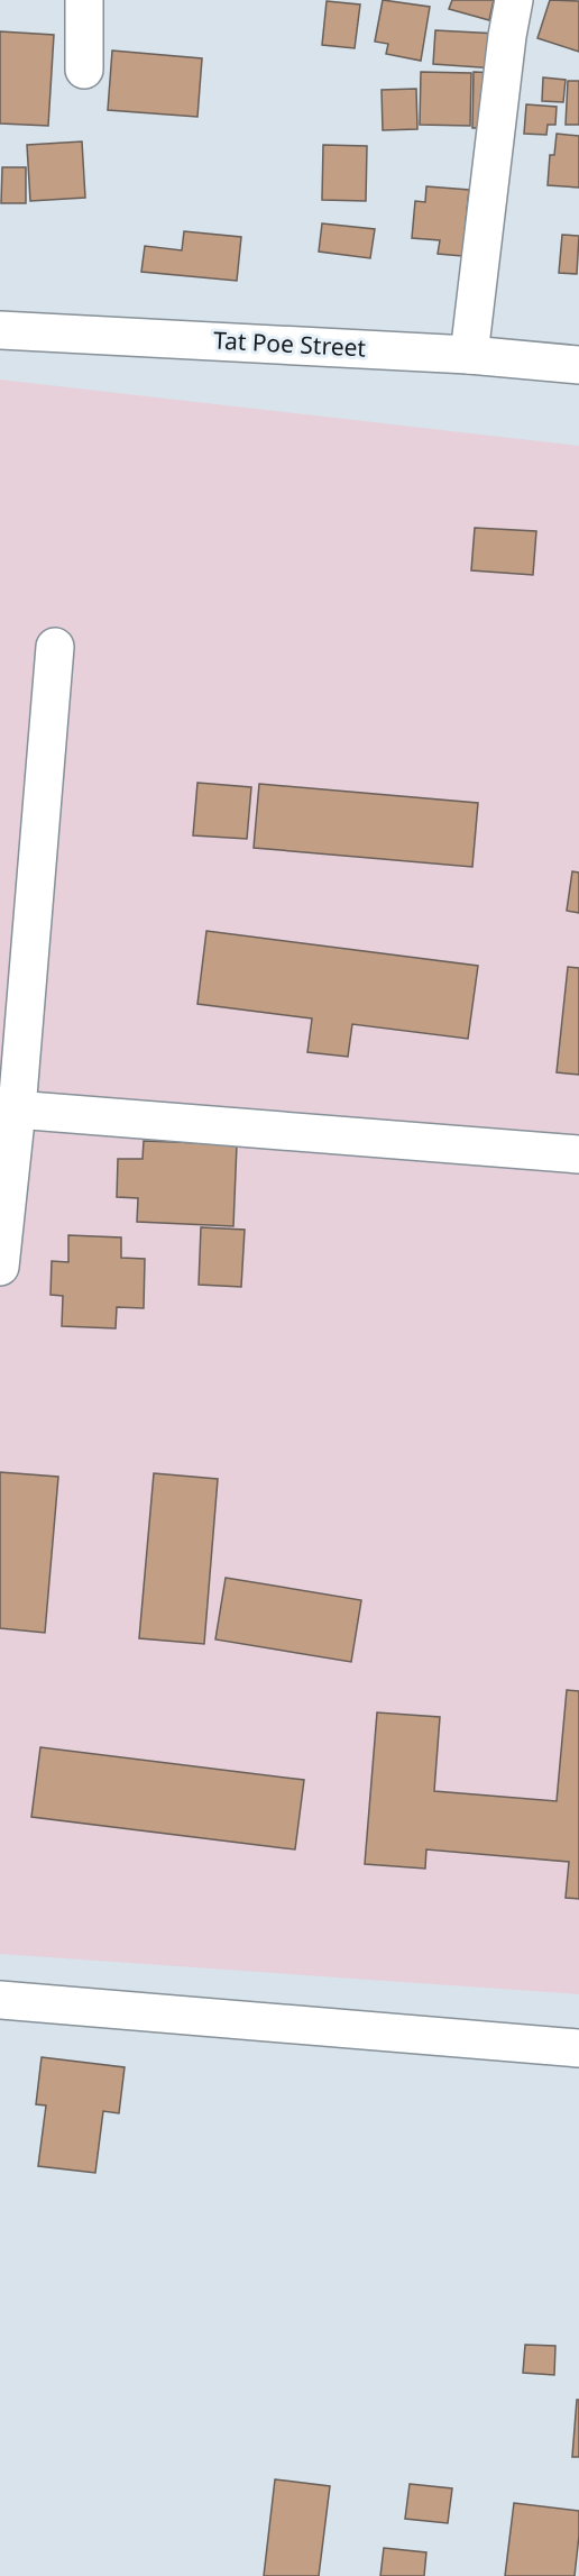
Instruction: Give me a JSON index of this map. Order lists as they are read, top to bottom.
{
  "streets": {
    "street": ["Tat Poe Street"]
  }
}
